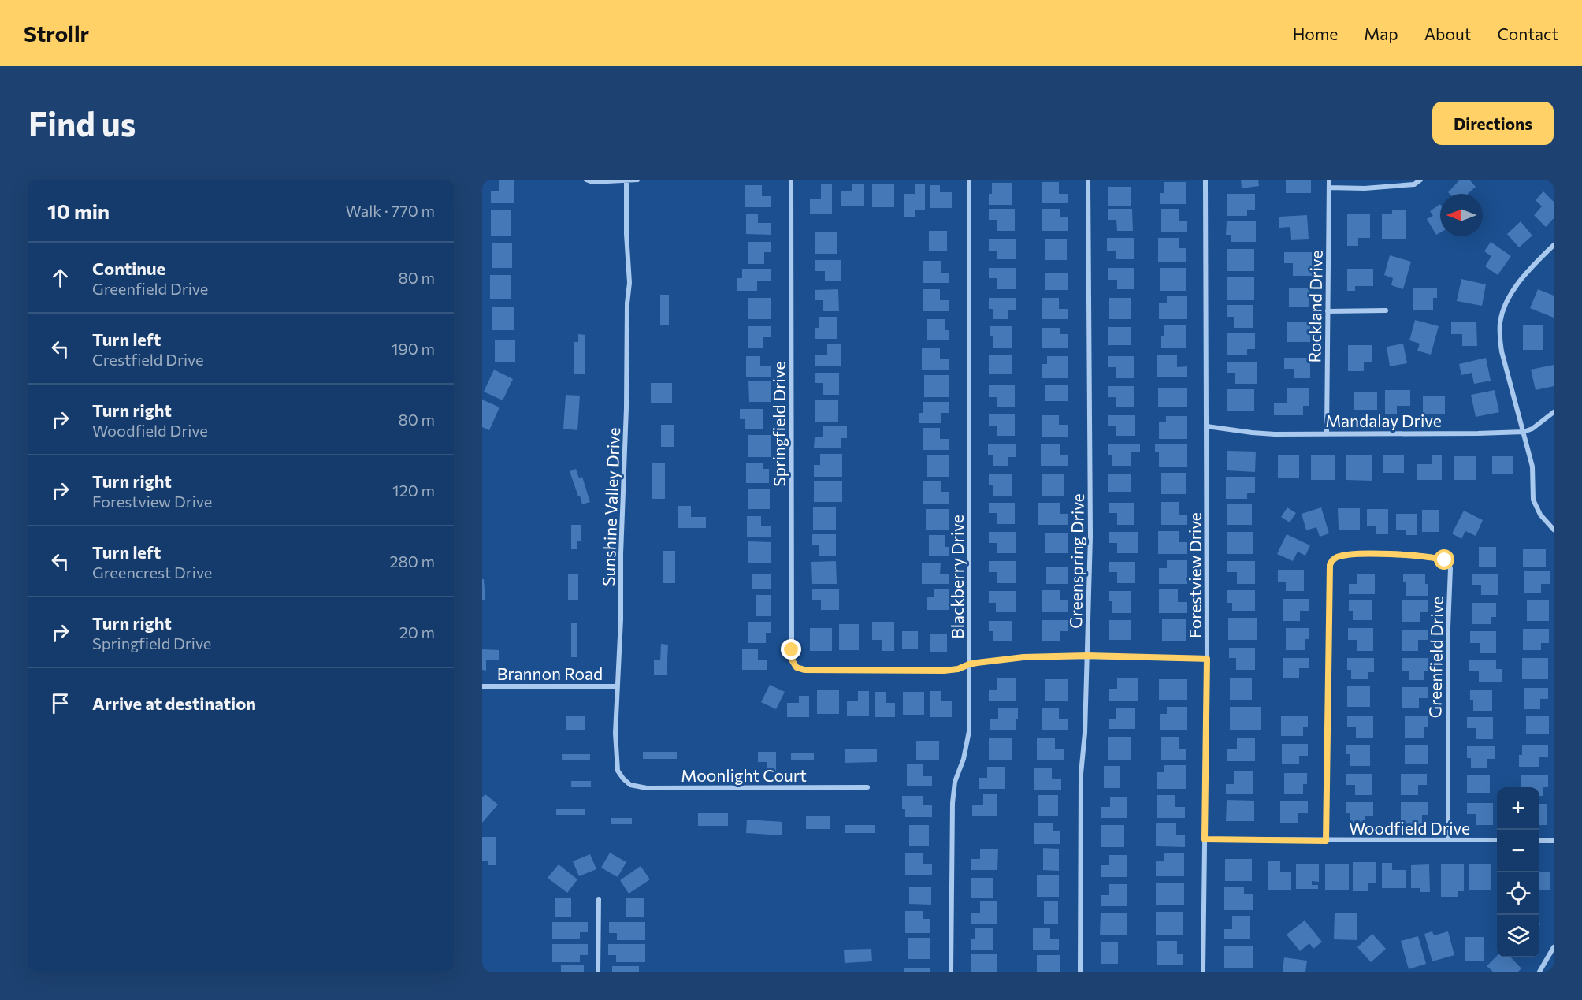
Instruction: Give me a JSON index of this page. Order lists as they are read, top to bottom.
{
  "streets": {
    "street": [
      "Rockland Drive",
      "Mandalay Drive",
      "Springfield Drive",
      "Sunshine Valley Drive",
      "Greenspring Drive",
      "Forestview Drive",
      "Blackberry Drive",
      "Greenfield Drive",
      "Brannon Road",
      "Moonlight Court",
      "Woodfield Drive"
    ]
  },
  "crossings": [
    ["Rockland Drive", "Mandalay Drive"],
    ["Mandalay Drive", "Forestview Drive"],
    ["Springfield Drive", "Blackberry Drive"],
    ["Sunshine Valley Drive", "Brannon Road"],
    ["Sunshine Valley Drive", "Moonlight Court"],
    ["Forestview Drive", "Woodfield Drive"],
    ["Greenfield Drive", "Woodfield Drive"]
  ],
  "north": "left",
  "page": {
    "header": "Strollr",
    "nav": [
      "Home",
      "Map",
      "About",
      "Contact"
    ],
    "buttons": "Directions",
    "title": "Find us",
    "heading": ["10 min", "Walk · 770 m"],
    "list": [
      ["Continue", "Greenfield Drive", "80 m"],
      ["Turn left", "Crestfield Drive", "190 m"],
      ["Turn right", "Woodfield Drive", "80 m"],
      ["Turn right", "Forestview Drive", "120 m"],
      ["Turn left", "Greencrest Drive", "280 m"],
      ["Turn right", "Springfield Drive", "20 m"],
      "Arrive at destination"
    ],
    "map_buttons": ["+", "−"]
  }
}
